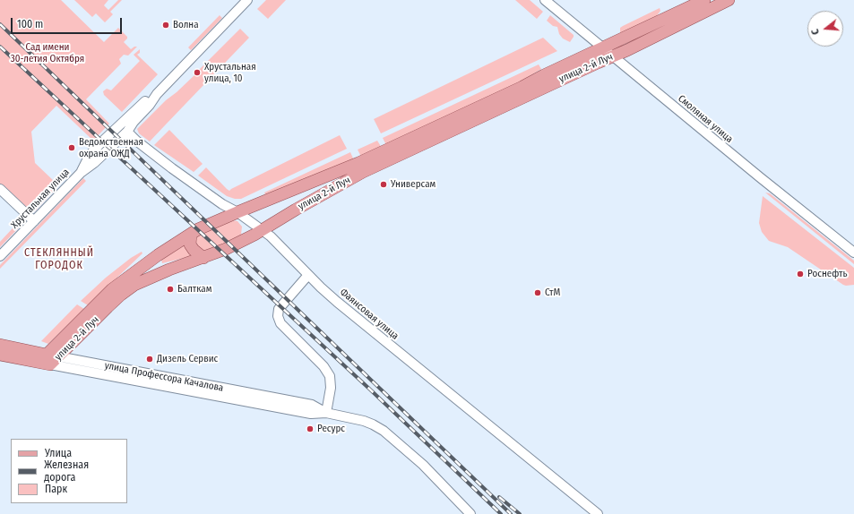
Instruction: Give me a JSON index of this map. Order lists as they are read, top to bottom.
{
  "streets": {
    "main road": ["улица 2-й Луч", "улица Профессора Качалова"],
    "street": ["Смоляная улица", "Хрустальная улица", "Фаянсовая улица"]
  },
  "crossings": [
    ["улица 2-й Луч", "Смоляная улица"],
    ["улица 2-й Луч", "Фаянсовая улица"],
    ["улица 2-й Луч", "улица Профессора Качалова"],
    ["Хрустальная улица", "Фаянсовая улица"]
  ],
  "districts": ["СТЕКЛЯННЫЙ ГОРОДОК"],
  "parks": ["Сад имени 30-летия Октября"],
  "places": [
    "Волна",
    "Хрустальная улица, 10",
    "Ведомственная охрана ОЖД",
    "Универсам",
    "Роснефть",
    "Балткам",
    "СтМ",
    "Дизель Сервис",
    "Ресурс"
  ],
  "legend": ["Улица", "Железная дорога", "Парк"],
  "scale_bar": "100 m",
  "north": "left"
}
